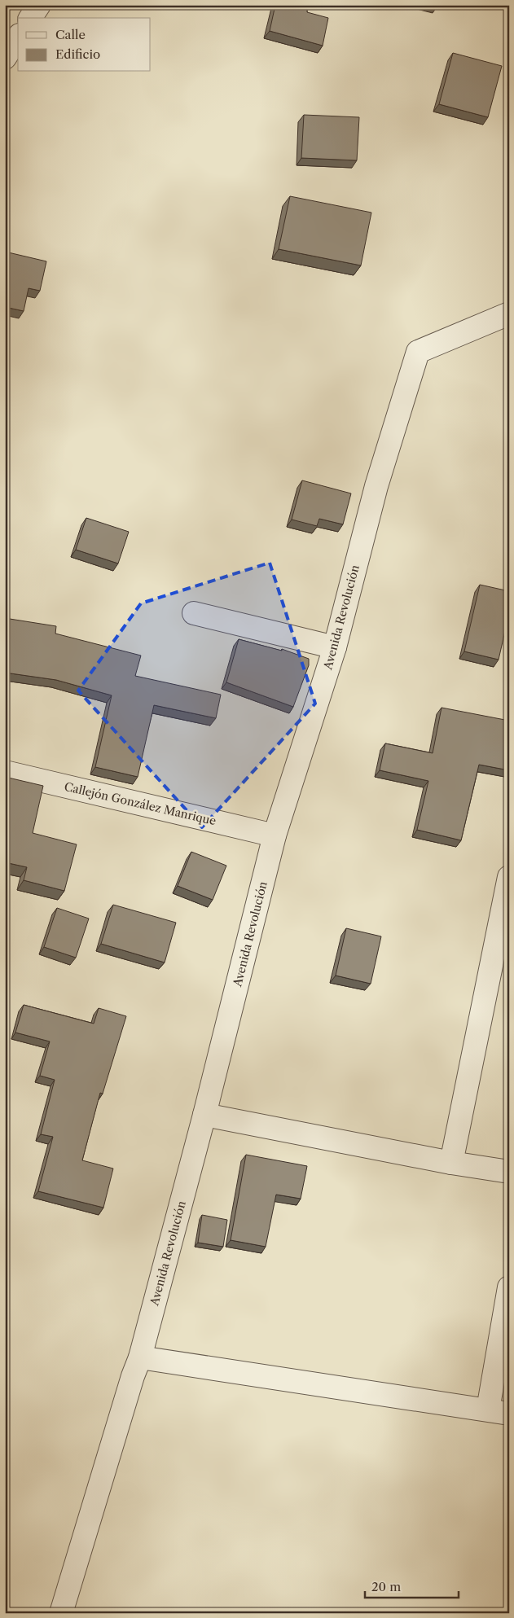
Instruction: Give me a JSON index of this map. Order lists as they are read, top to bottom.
{
  "streets": {
    "street": ["Avenida Revolución", "Callejón González Manrique"]
  },
  "crossings": [
    ["Avenida Revolución", "Callejón González Manrique"]
  ],
  "legend": ["Calle", "Edificio"],
  "scale_bar": "20 m"
}
